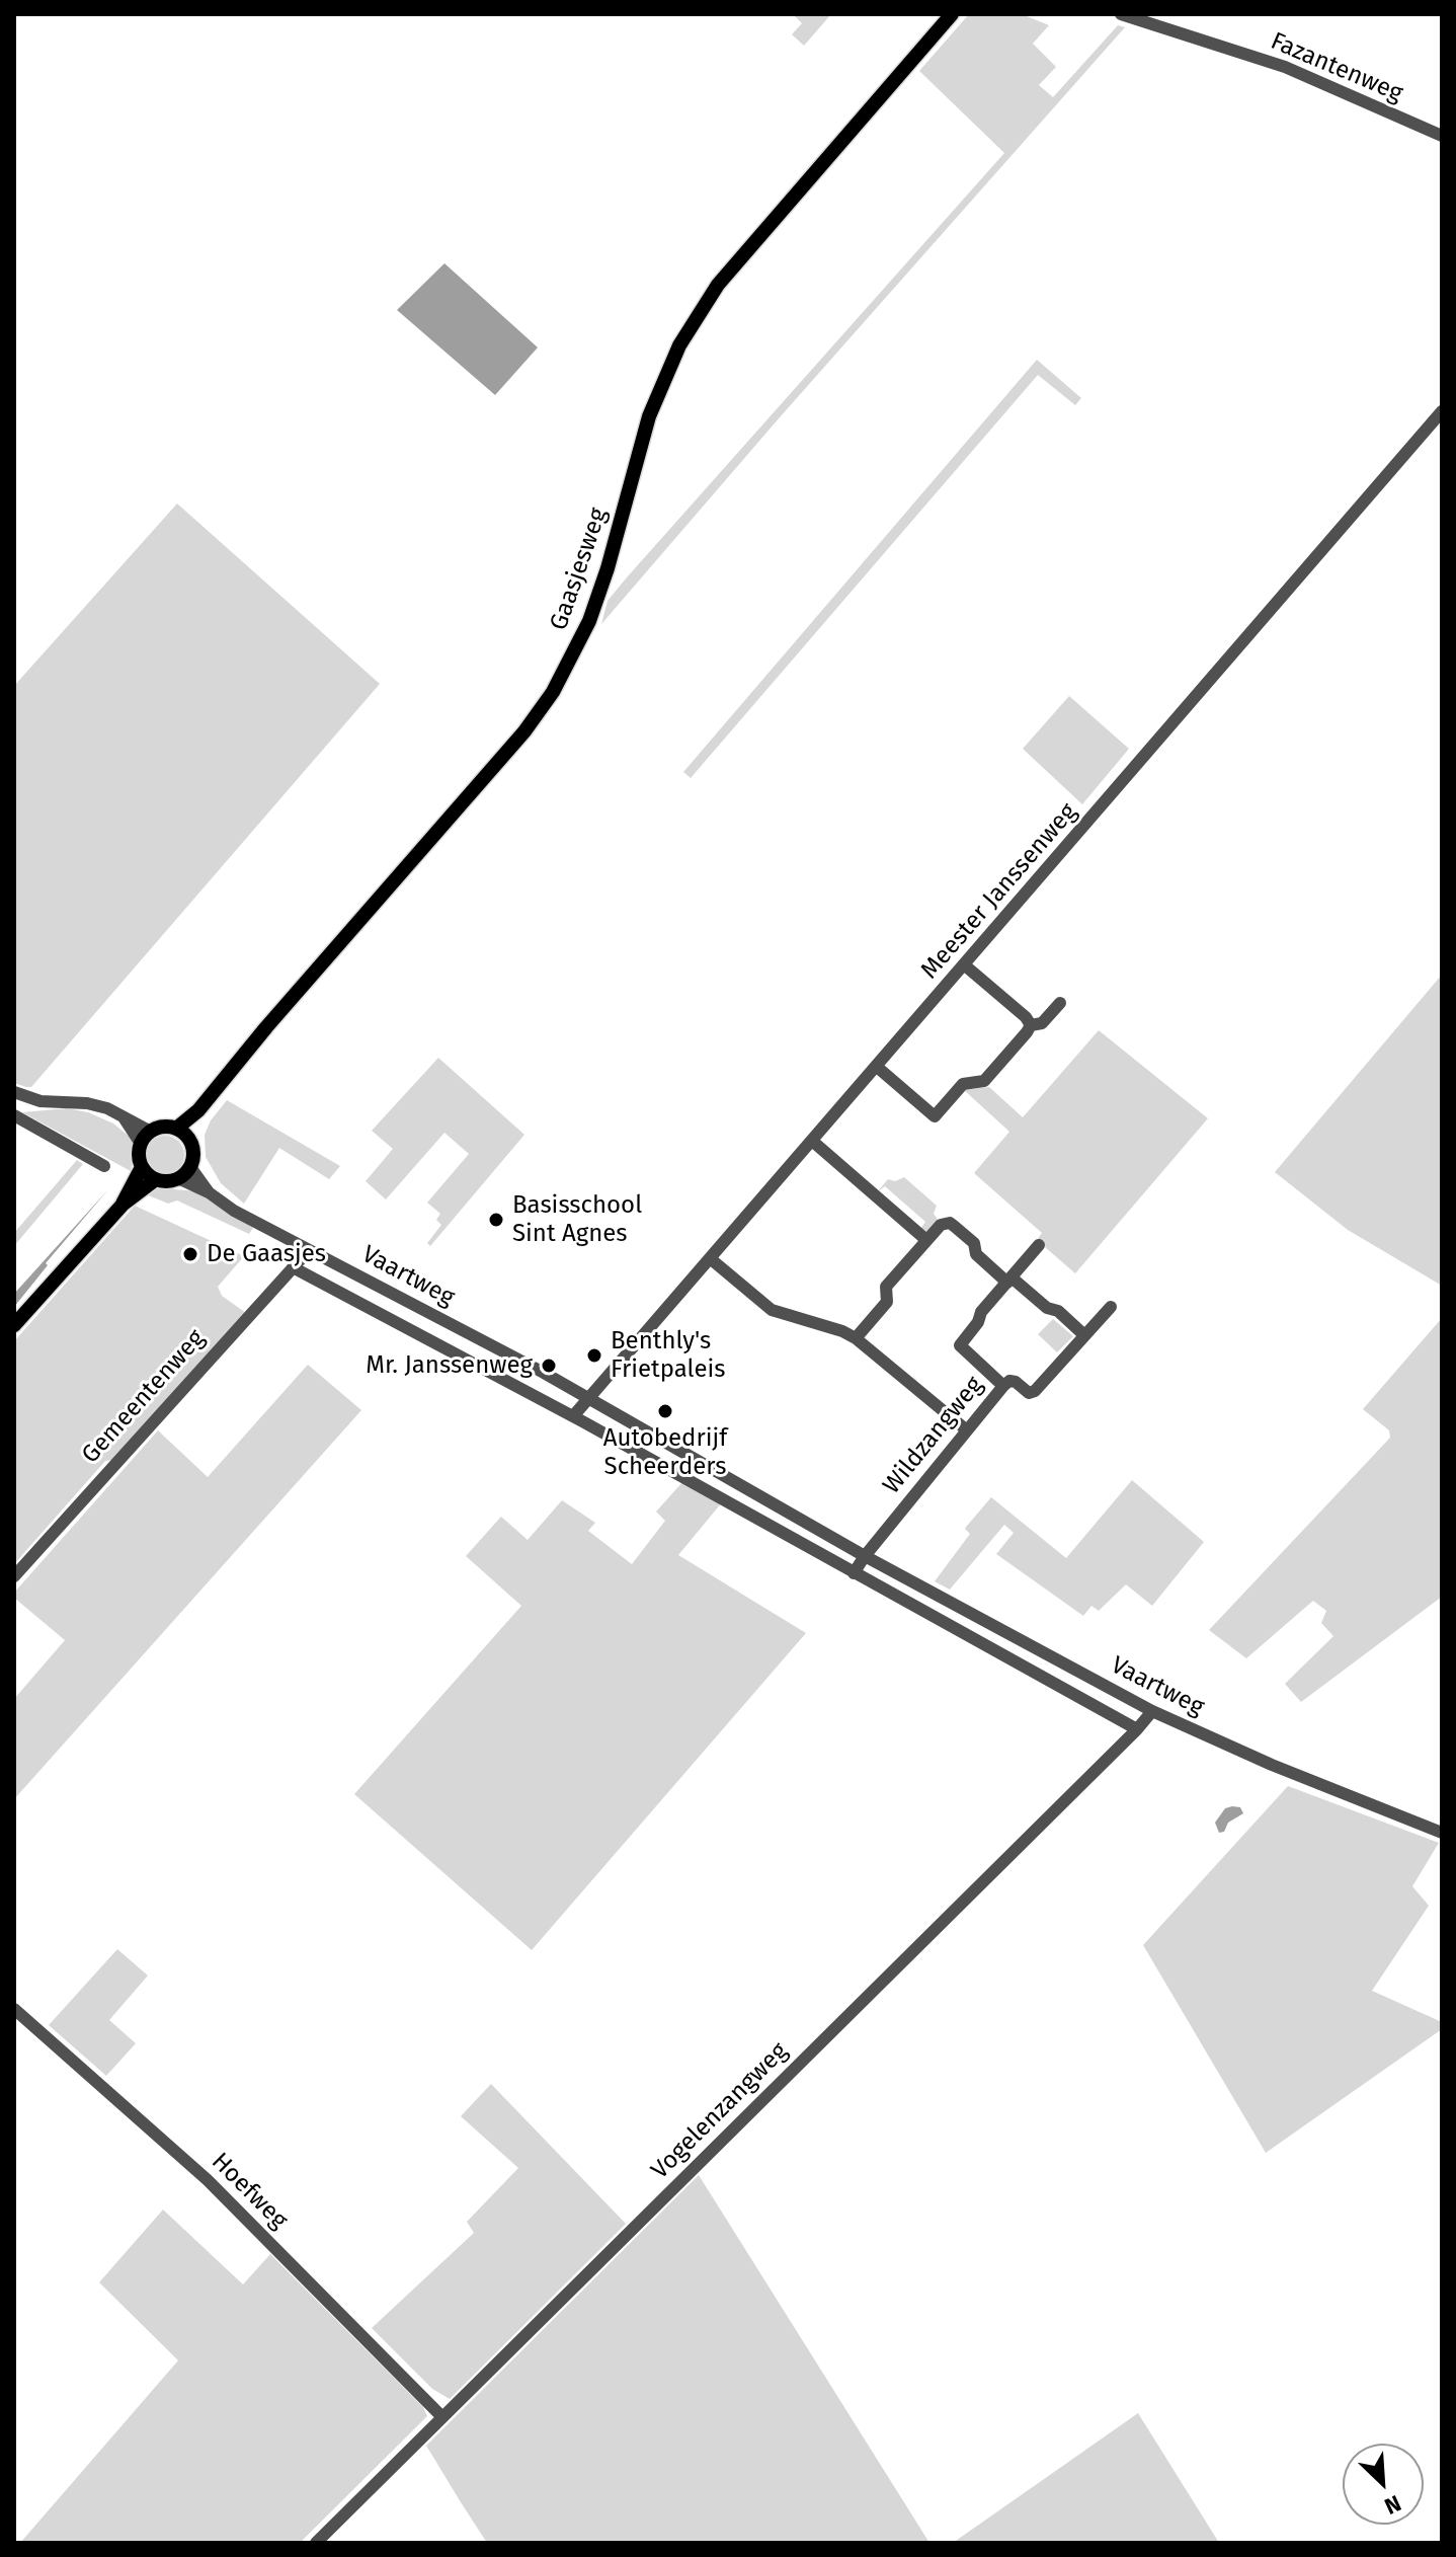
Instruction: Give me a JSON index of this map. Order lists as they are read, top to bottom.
{
  "streets": {
    "main road": ["Gaasjesweg"],
    "street": [
      "Fazantenweg",
      "Meester Janssenweg",
      "Vaartweg",
      "Gemeentenweg",
      "Wildzangweg",
      "Vogelenzangweg",
      "Hoefweg"
    ]
  },
  "crossings": [
    ["Gaasjesweg", "Vaartweg"],
    ["Meester Janssenweg", "Vaartweg"],
    ["Vaartweg", "Gemeentenweg"],
    ["Vaartweg", "Wildzangweg"],
    ["Vaartweg", "Vogelenzangweg"],
    ["Vogelenzangweg", "Hoefweg"]
  ],
  "places": [
    "Basisschool Sint Agnes",
    "De Gaasjes",
    "Benthly's Frietpaleis",
    "Mr. Janssenweg",
    "Autobedrijf Scheerders"
  ],
  "north": "bottom right"
}
